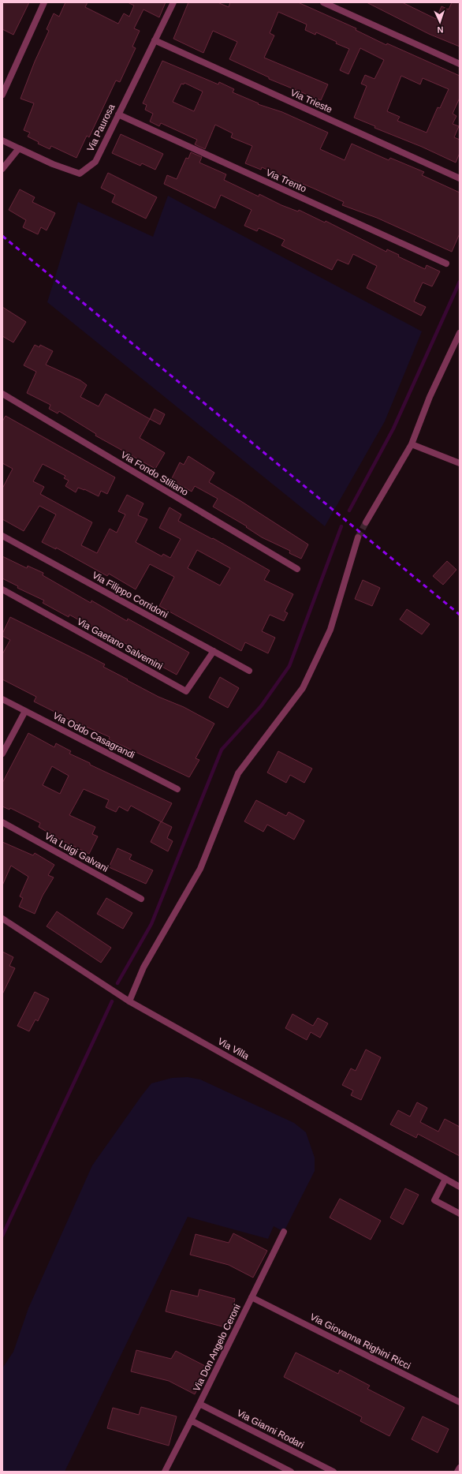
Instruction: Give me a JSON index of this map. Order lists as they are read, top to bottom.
{
  "streets": {
    "street": [
      "Via Trieste",
      "Via Paurosa",
      "Via Trento",
      "Via Fondo Stiliano",
      "Via Filippo Corridoni",
      "Via Gaetano Salvemini",
      "Via Oddo Casagrandi",
      "Via Luigi Galvani",
      "Via Villa",
      "Via Giovanna Righini Ricci",
      "Via Don Angelo Ceroni",
      "Via Gianni Rodari"
    ]
  },
  "crossings": [
    ["Via Trieste", "Via Paurosa"],
    ["Via Paurosa", "Via Trento"],
    ["Via Filippo Corridoni", "Via Gaetano Salvemini"],
    ["Via Giovanna Righini Ricci", "Via Don Angelo Ceroni"],
    ["Via Don Angelo Ceroni", "Via Gianni Rodari"]
  ],
  "north": "bottom"
}
